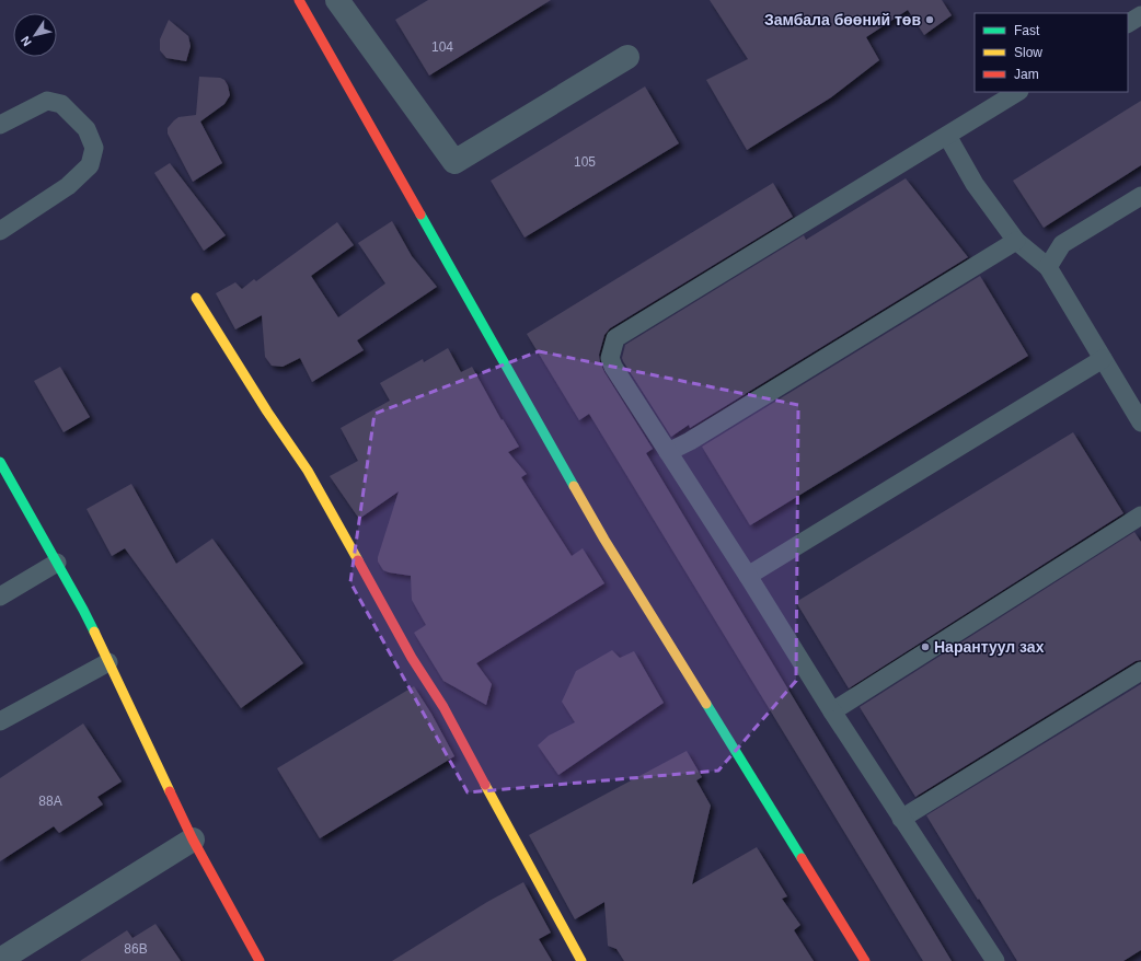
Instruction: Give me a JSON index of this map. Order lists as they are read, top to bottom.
{
  "places": ["Замбала бөөний төв", "Нарантуул зах"],
  "house_numbers": [
    "104",
    "105",
    "88А",
    "86В"
  ],
  "legend": ["Fast", "Slow", "Jam"],
  "north": "bottom left"
}
